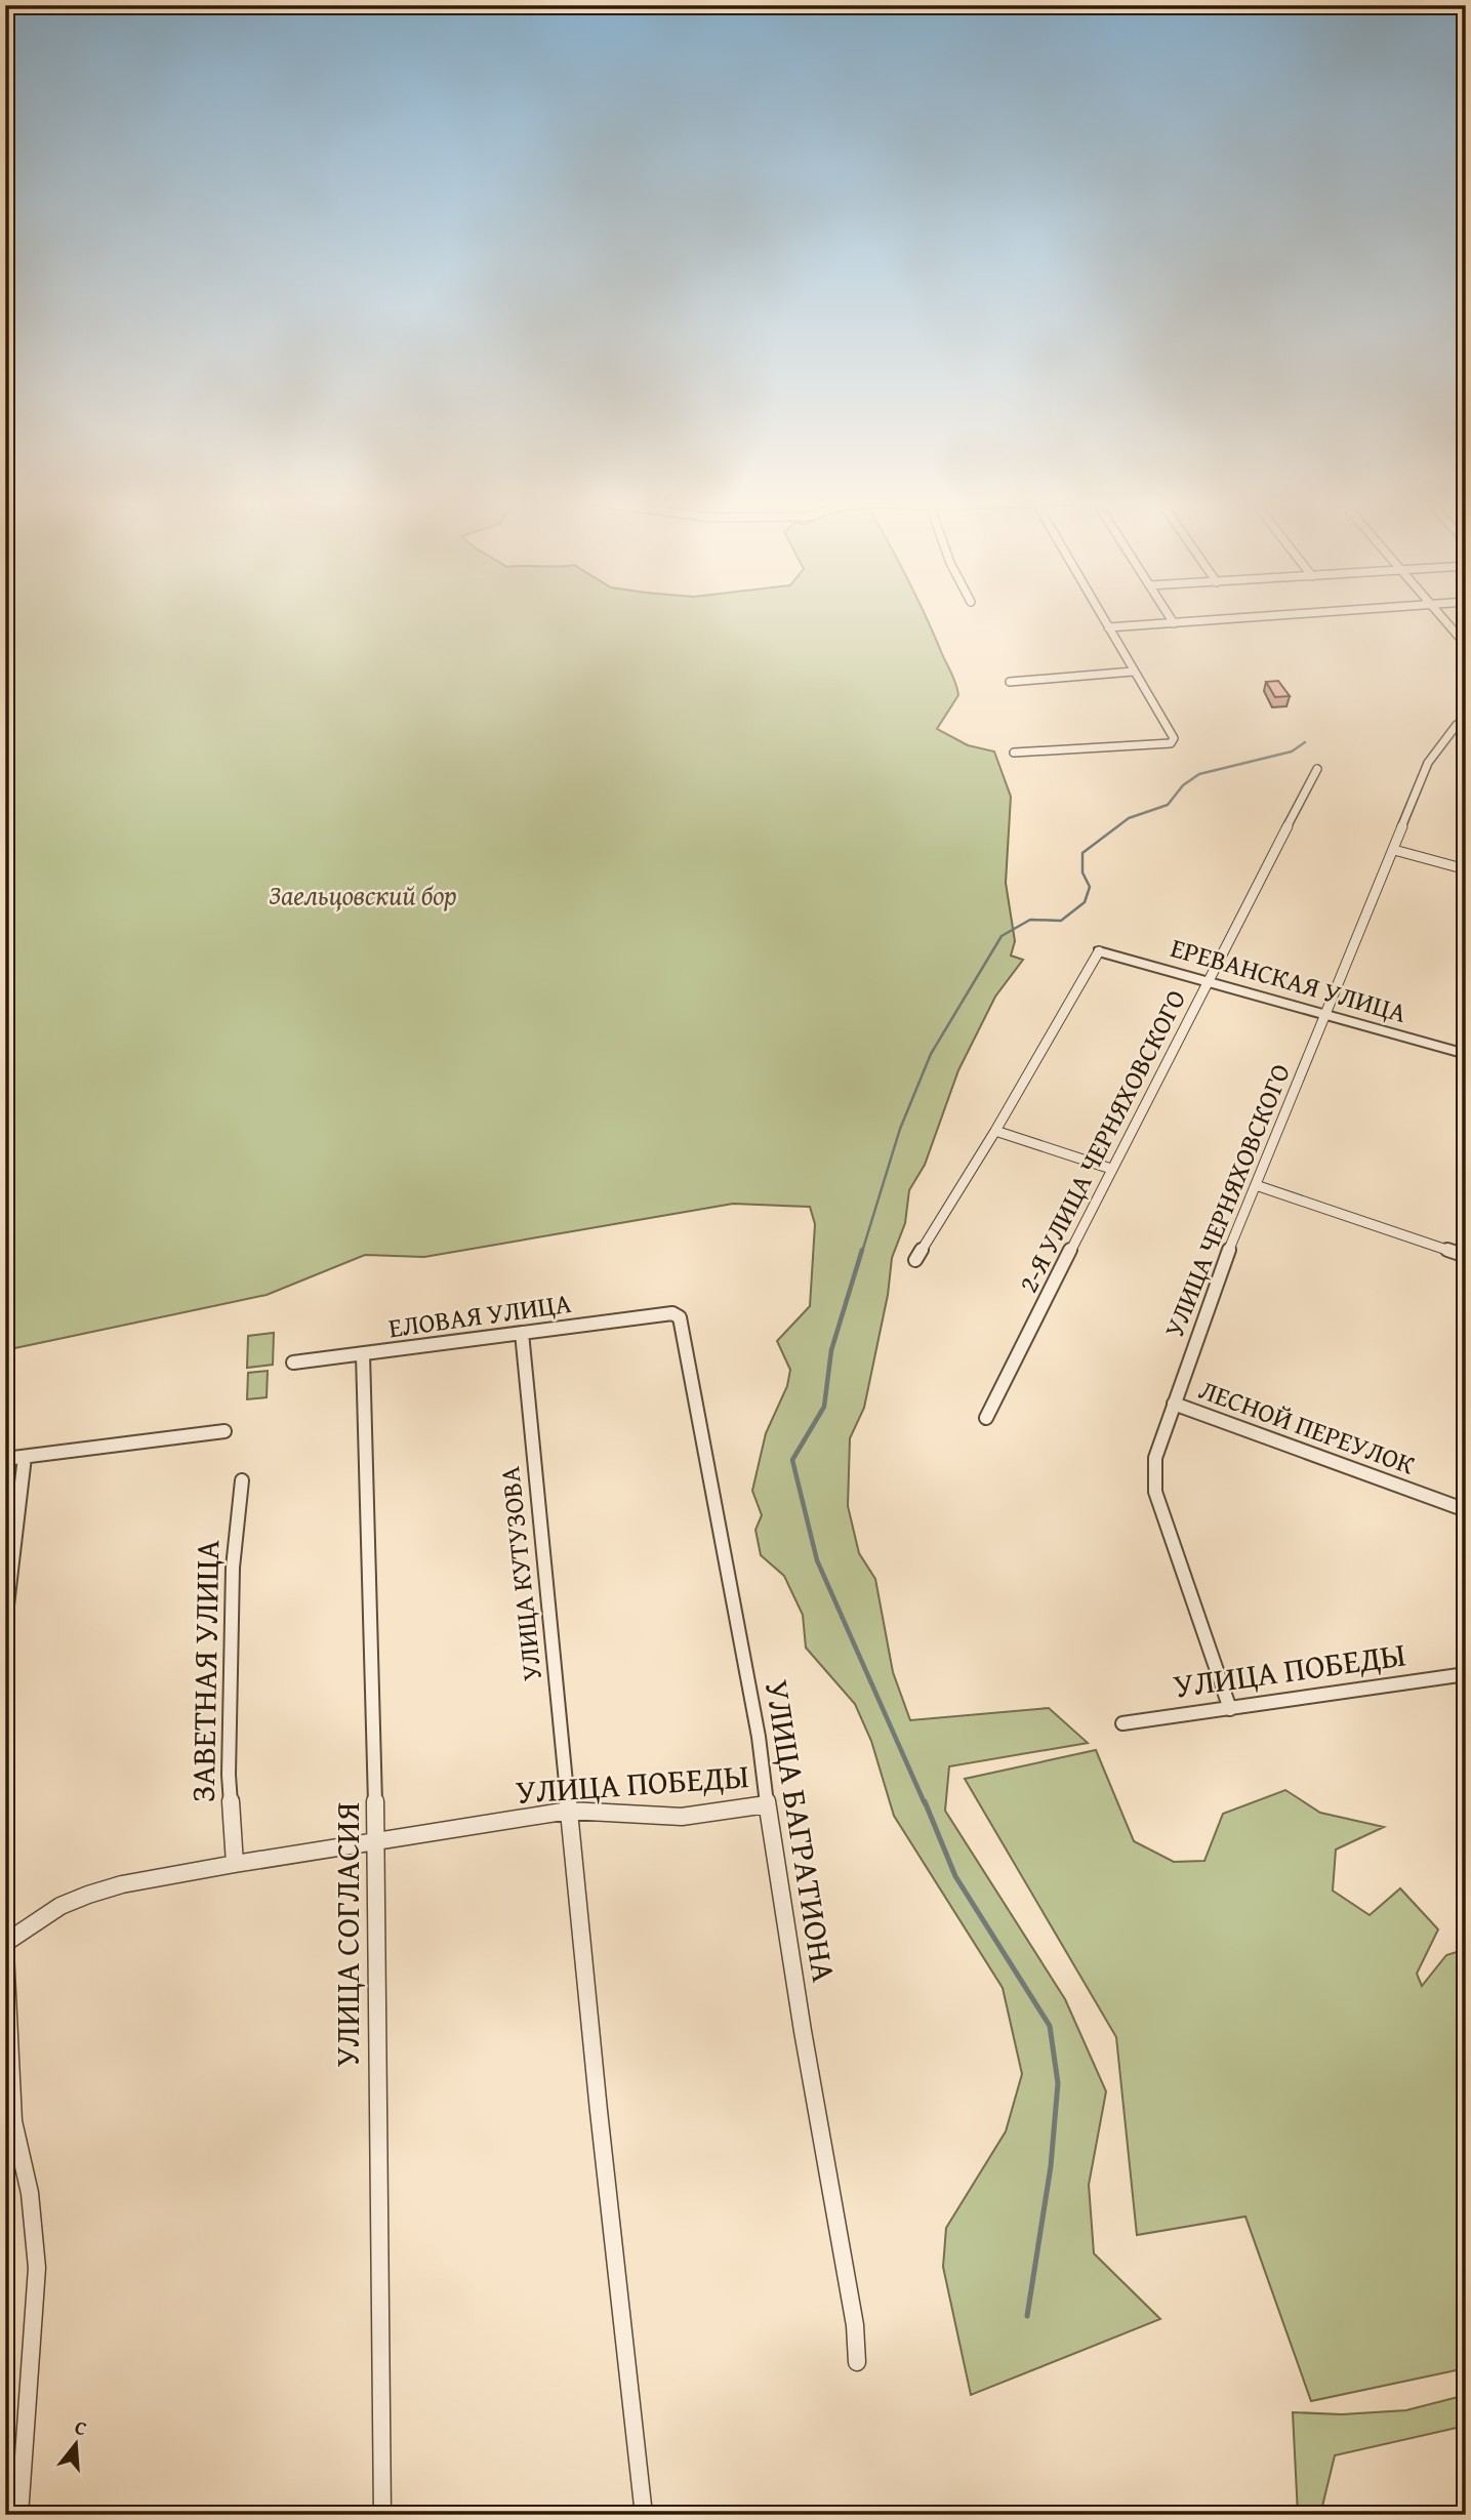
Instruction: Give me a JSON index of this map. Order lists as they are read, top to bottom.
{
  "streets": {
    "street": [
      "ЕРЕВАНСКАЯ УЛИЦА",
      "2-Я УЛИЦА ЧЕРНЯХОВСКОГО",
      "УЛИЦА ЧЕРНЯХОВСКОГО",
      "ЕЛОВАЯ УЛИЦА",
      "ЛЕСНОЙ ПЕРЕУЛОК",
      "УЛИЦА КУТУЗОВА",
      "УЛИЦА ПОБЕДЫ",
      "ЗАВЕТНАЯ УЛИЦА",
      "УЛИЦА БАГРАТИОНА",
      "УЛИЦА СОГЛАСИЯ"
    ]
  },
  "crossings": [
    ["ЕРЕВАНСКАЯ УЛИЦА", "2-Я УЛИЦА ЧЕРНЯХОВСКОГО"],
    ["ЕРЕВАНСКАЯ УЛИЦА", "УЛИЦА ЧЕРНЯХОВСКОГО"],
    ["УЛИЦА ЧЕРНЯХОВСКОГО", "ЛЕСНОЙ ПЕРЕУЛОК"],
    ["УЛИЦА ЧЕРНЯХОВСКОГО", "УЛИЦА ПОБЕДЫ"],
    ["ЕЛОВАЯ УЛИЦА", "УЛИЦА КУТУЗОВА"],
    ["ЕЛОВАЯ УЛИЦА", "УЛИЦА БАГРАТИОНА"],
    ["ЕЛОВАЯ УЛИЦА", "УЛИЦА СОГЛАСИЯ"],
    ["УЛИЦА КУТУЗОВА", "УЛИЦА ПОБЕДЫ"],
    ["УЛИЦА ПОБЕДЫ", "ЗАВЕТНАЯ УЛИЦА"],
    ["УЛИЦА ПОБЕДЫ", "УЛИЦА БАГРАТИОНА"],
    ["УЛИЦА ПОБЕДЫ", "УЛИЦА СОГЛАСИЯ"]
  ],
  "parks": ["Заельцовский бор"],
  "north": "top"
}
